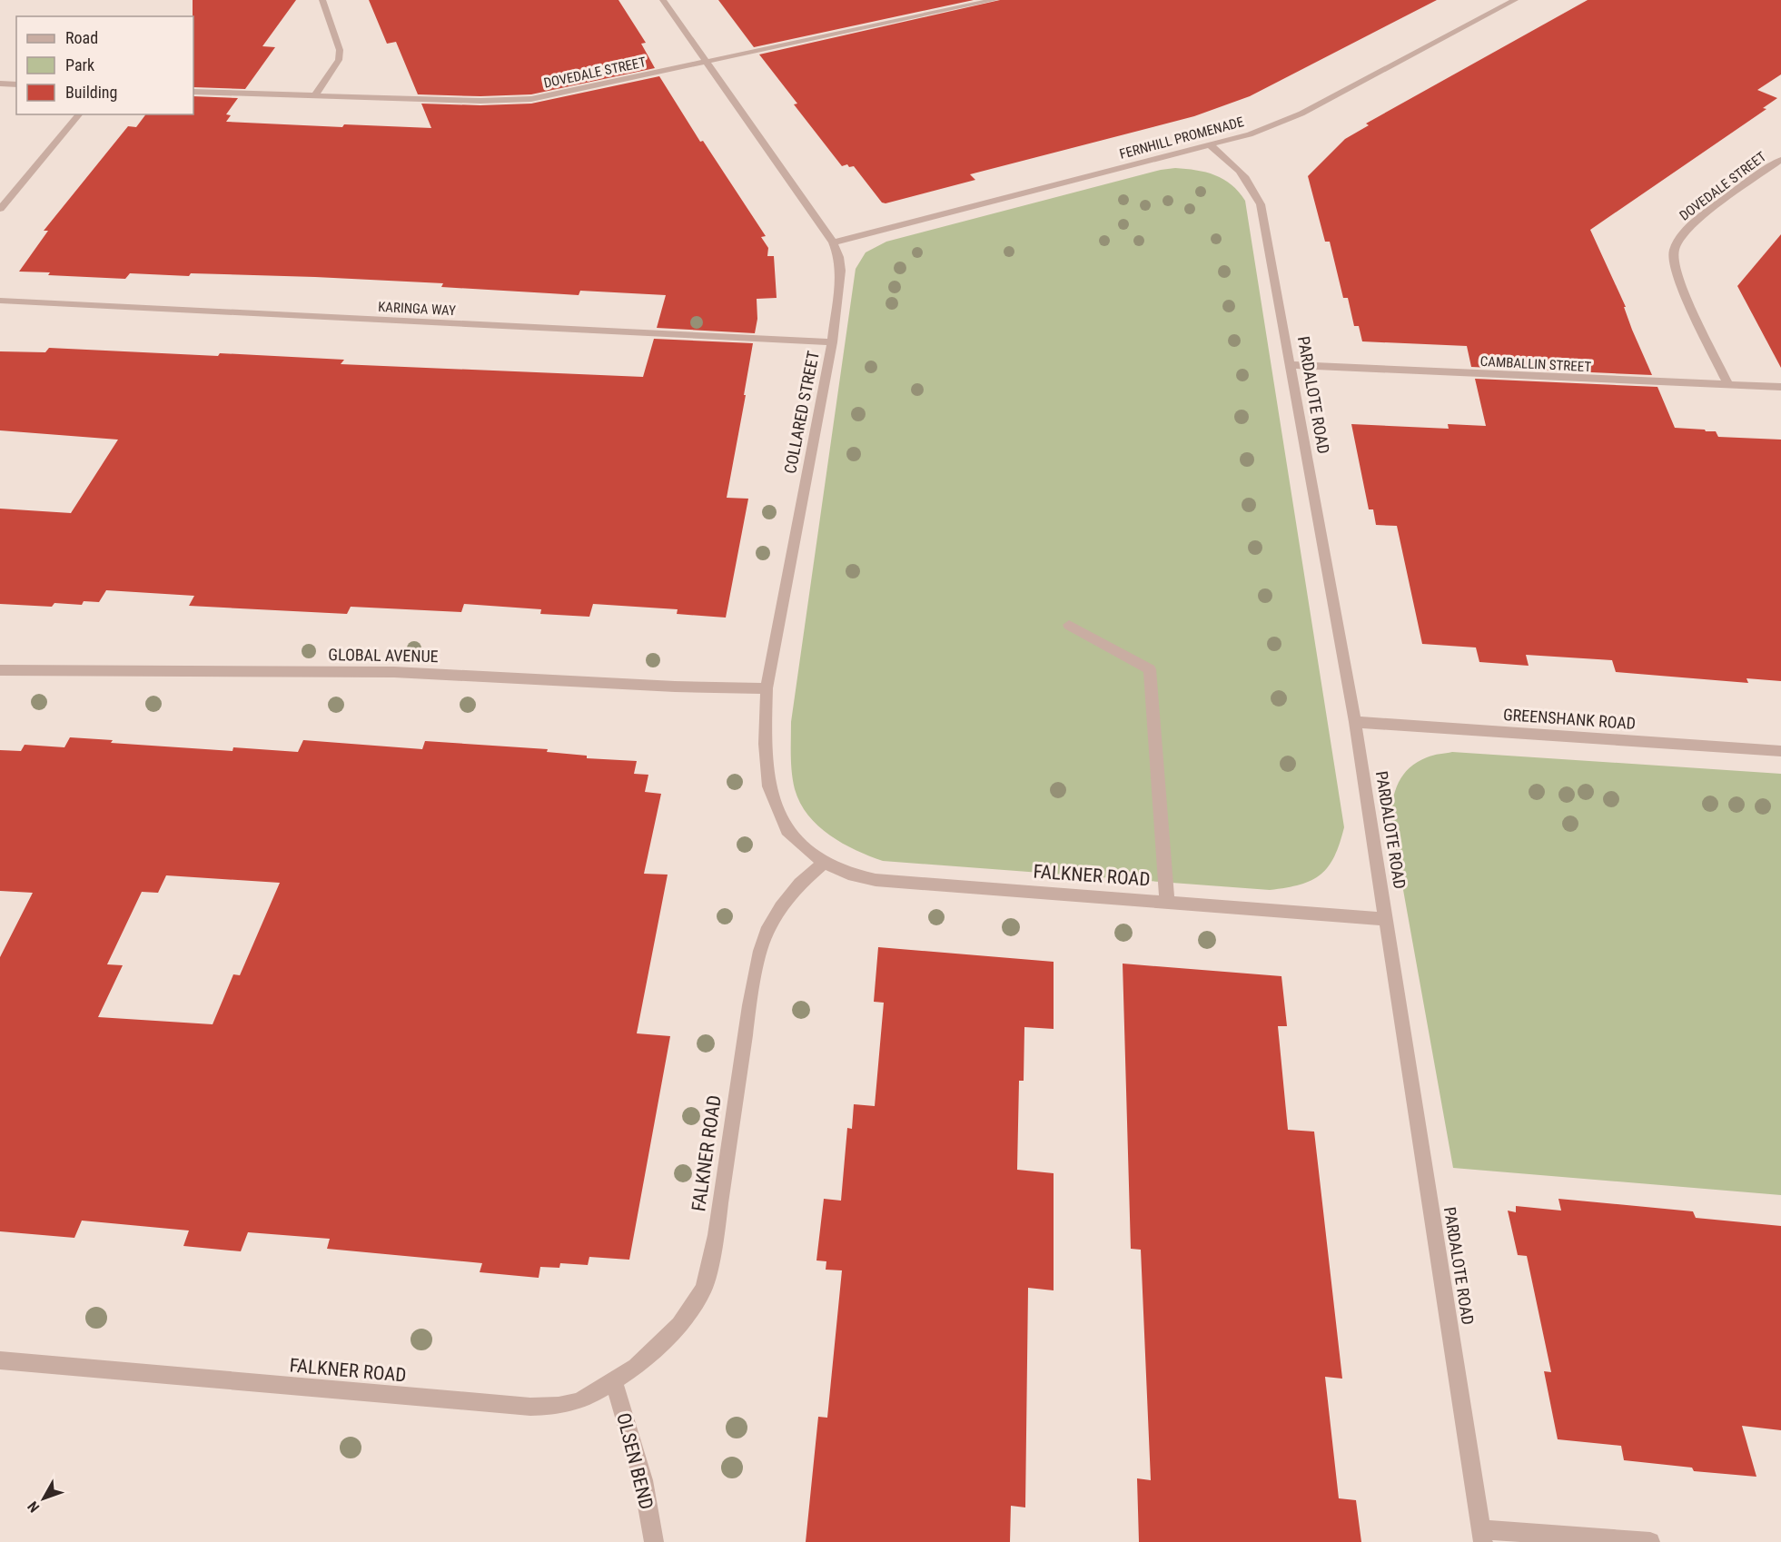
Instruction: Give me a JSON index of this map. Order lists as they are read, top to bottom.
{
  "streets": {
    "street": [
      "DOVEDALE STREET",
      "FERNHILL PROMENADE",
      "KARINGA WAY",
      "CAMBALLIN STREET",
      "PARDALOTE ROAD",
      "COLLARED STREET",
      "GLOBAL AVENUE",
      "GREENSHANK ROAD",
      "FALKNER ROAD",
      "OLSEN BEND"
    ]
  },
  "crossings": [
    ["DOVEDALE STREET", "CAMBALLIN STREET"],
    ["DOVEDALE STREET", "COLLARED STREET"],
    ["FERNHILL PROMENADE", "PARDALOTE ROAD"],
    ["FERNHILL PROMENADE", "COLLARED STREET"],
    ["KARINGA WAY", "COLLARED STREET"],
    ["CAMBALLIN STREET", "PARDALOTE ROAD"],
    ["PARDALOTE ROAD", "GREENSHANK ROAD"],
    ["PARDALOTE ROAD", "FALKNER ROAD"],
    ["COLLARED STREET", "GLOBAL AVENUE"],
    ["COLLARED STREET", "FALKNER ROAD"],
    ["FALKNER ROAD", "OLSEN BEND"]
  ],
  "legend": ["Road", "Park", "Building"],
  "north": "bottom left"
}
